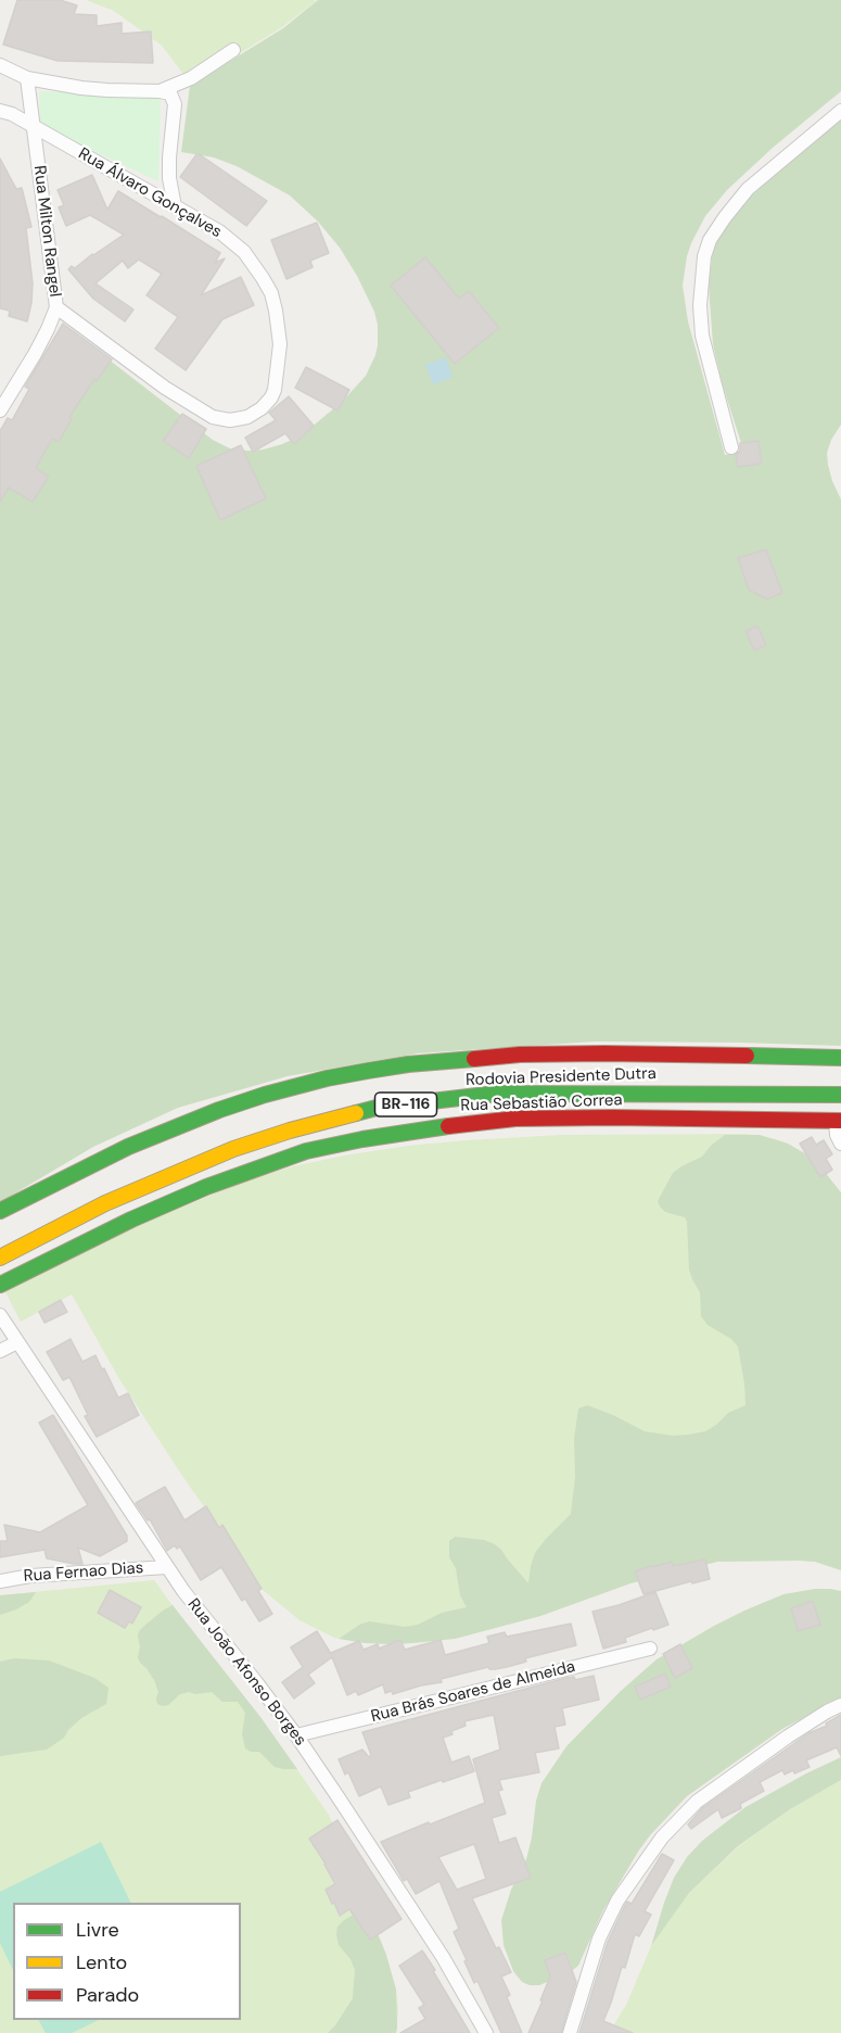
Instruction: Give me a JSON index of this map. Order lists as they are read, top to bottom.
{
  "streets": {
    "main road": ["Rodovia Presidente Dutra", "Rua Sebastião Correa", "BR-116"],
    "street": [
      "Rua Álvaro Gonçalves",
      "Rua Milton Rangel",
      "Rua Fernao Dias",
      "Rua João Afonso Borges",
      "Rua Brás Soares de Almeida"
    ]
  },
  "crossings": [
    ["Rua Álvaro Gonçalves", "Rua Milton Rangel"],
    ["Rua Fernao Dias", "Rua João Afonso Borges"],
    ["Rua João Afonso Borges", "Rua Brás Soares de Almeida"]
  ],
  "legend": ["Livre", "Lento", "Parado"]
}
